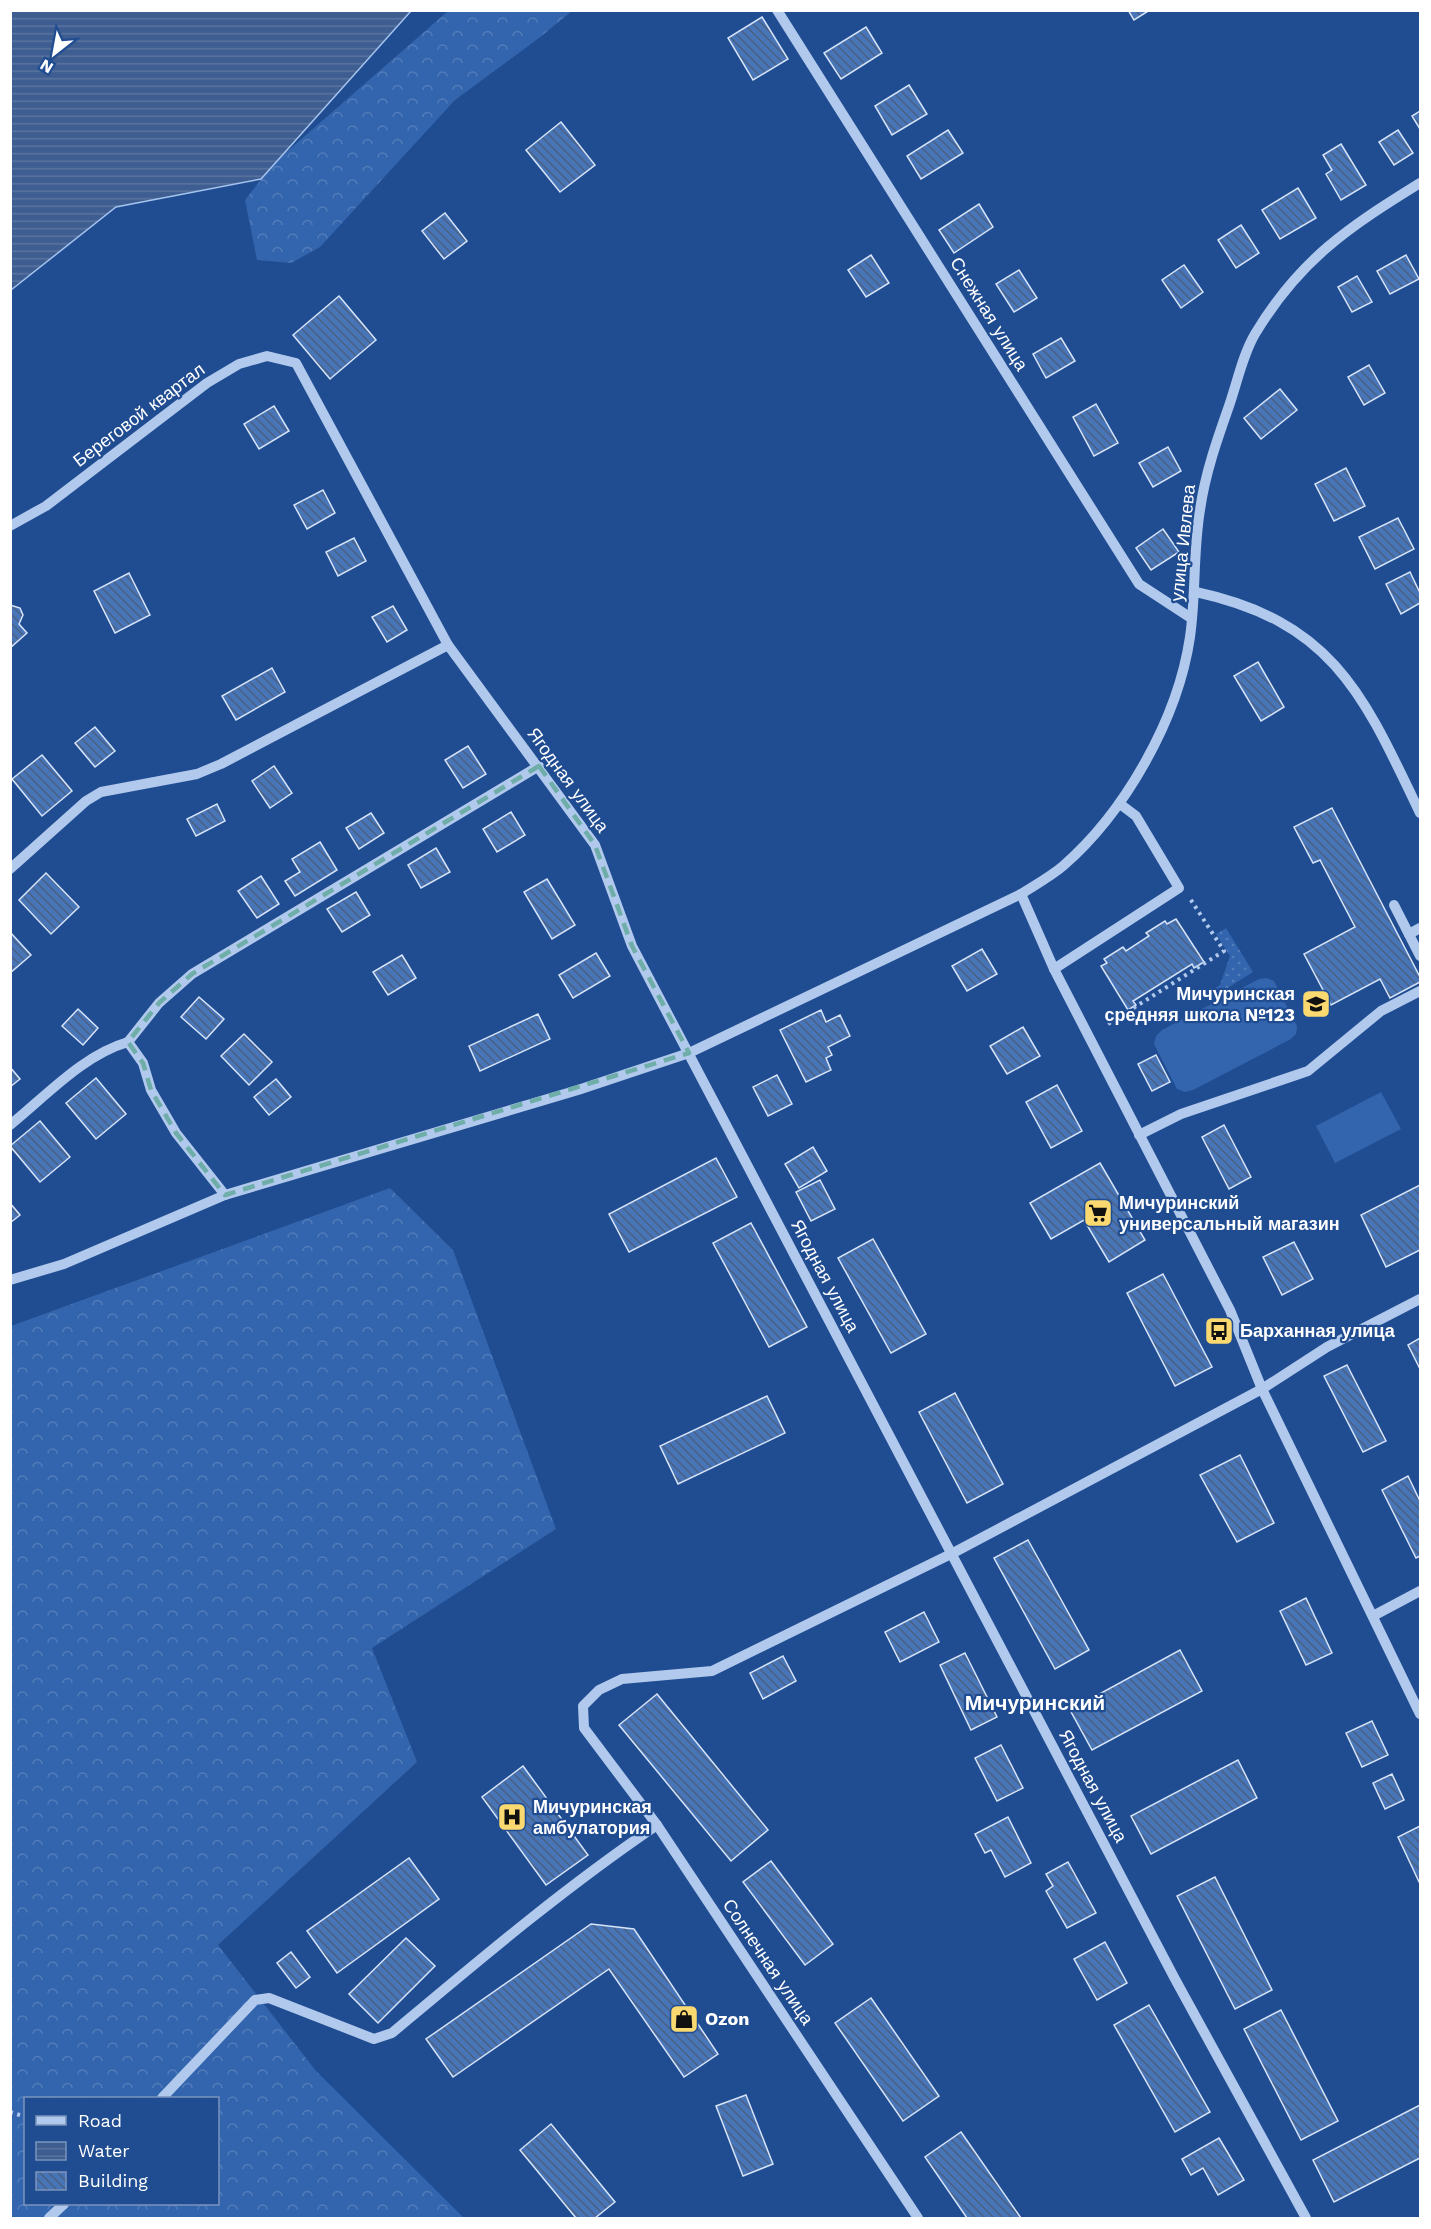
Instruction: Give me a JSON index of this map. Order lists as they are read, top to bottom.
{
  "streets": {
    "street": [
      "Снежная улица",
      "Береговой квартал",
      "улица Ивлева",
      "Ягодная улица",
      "Солнечная улица"
    ]
  },
  "crossings": [
    ["Снежная улица", "улица Ивлева"],
    ["Береговой квартал", "Ягодная улица"],
    ["улица Ивлева", "Ягодная улица"],
    ["Ягодная улица", "Солнечная улица"]
  ],
  "districts": ["Мичуринский"],
  "places": {
    "school or university": ["Мичуринская средняя школа №123"],
    "supermarket": ["Мичуринский универсальный магазин"],
    "bus stop": ["Барханная улица"],
    "hospital": ["Мичуринская амбулатория"],
    "shop": ["Ozon"]
  },
  "legend": ["Road", "Water", "Building"],
  "north": "bottom left"
}
